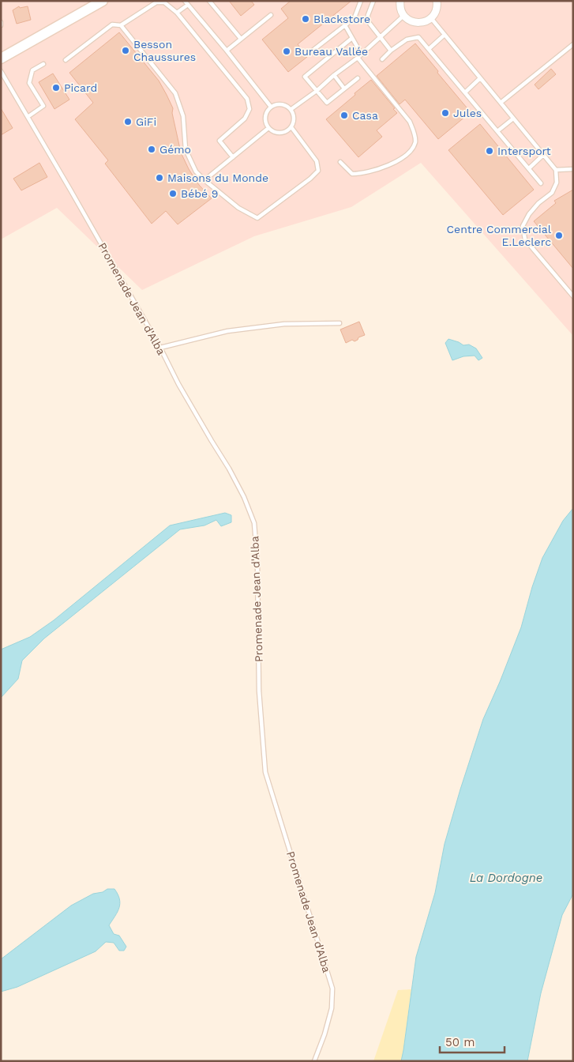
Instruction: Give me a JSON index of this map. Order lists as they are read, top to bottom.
{
  "streets": {
    "lane": ["Promenade Jean d'Alba"]
  },
  "water": ["La Dordogne"],
  "places": [
    "Blackstore",
    "Besson Chaussures",
    "Bureau Vallée",
    "Picard",
    "Jules",
    "Casa",
    "GiFi",
    "Gémo",
    "Intersport",
    "Maisons du Monde",
    "Bébé 9",
    "Centre Commercial E.Leclerc"
  ],
  "scale_bar": "50 m"
}
